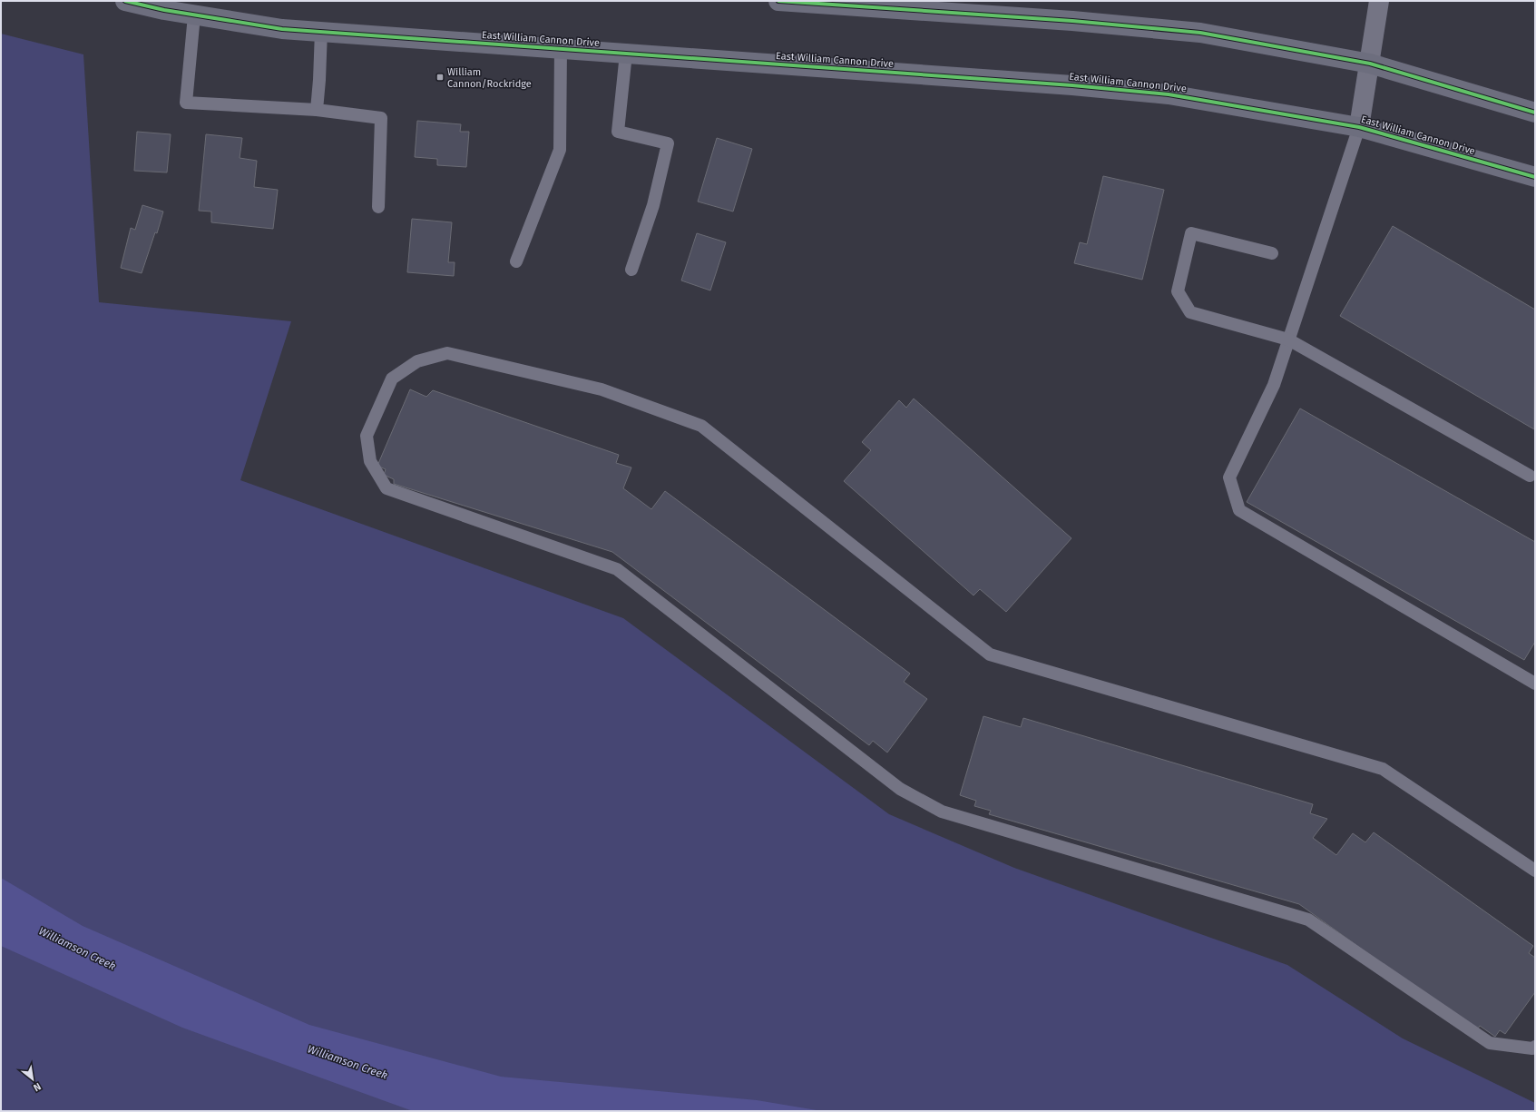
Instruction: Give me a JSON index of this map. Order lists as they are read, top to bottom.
{
  "streets": {
    "main road": ["East William Cannon Drive"]
  },
  "water": ["Williamson Creek"],
  "places": {
    "transit": ["William Cannon/Rockridge"]
  },
  "north": "bottom right"
}
